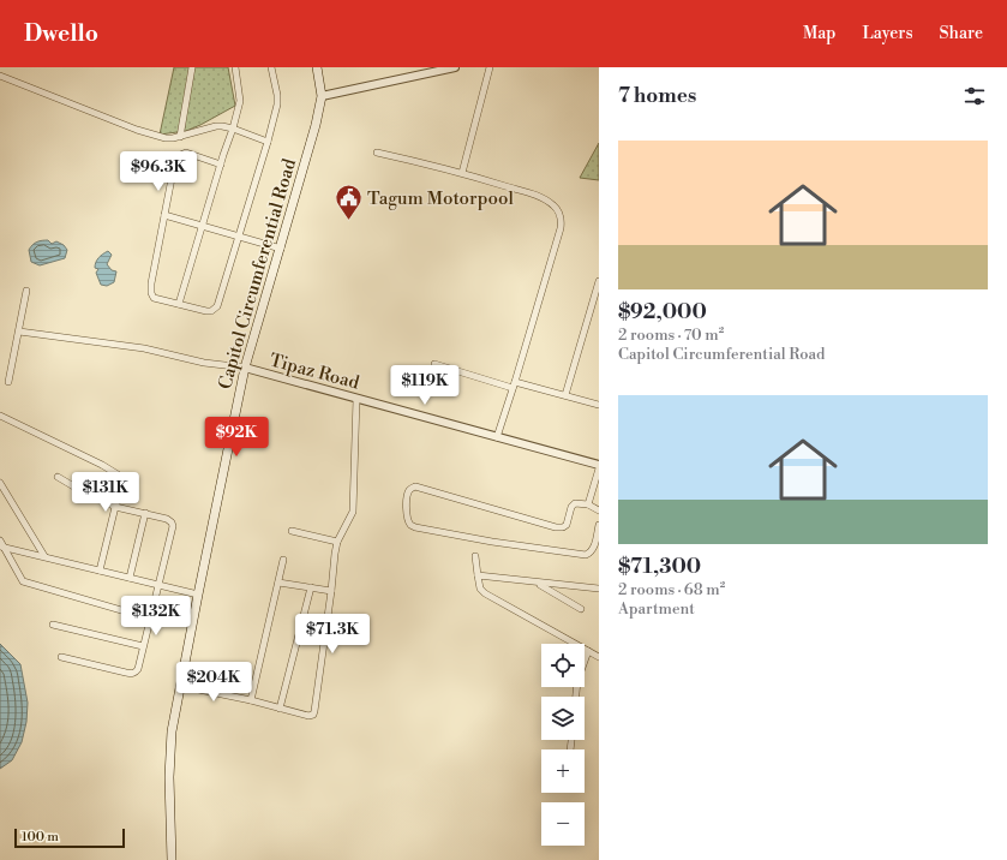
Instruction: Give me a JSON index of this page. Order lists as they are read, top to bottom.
{
  "streets": {
    "main road": ["Capitol Circumferential Road"],
    "street": ["Tipaz Road"]
  },
  "crossings": [
    ["Capitol Circumferential Road", "Tipaz Road"]
  ],
  "places": {
    "public building": ["Tagum Motorpool"]
  },
  "scale_bar": "100 m",
  "page": {
    "header": "Dwello",
    "nav": ["Map", "Layers", "Share"],
    "heading": "7 homes",
    "list": [
      {
        "name": "$92,000",
        "note": "2 rooms · 70 m² · Capitol Circumferential Road"
      },
      {
        "name": "$71,300",
        "note": "2 rooms · 68 m² · Apartment"
      }
    ],
    "price": [
      "$96.3K",
      "$119K",
      "$92K",
      "$131K",
      "$132K",
      "$71.3K",
      "$204K"
    ],
    "map_buttons": ["+", "−"],
    "scale": "100 m"
  }
}
